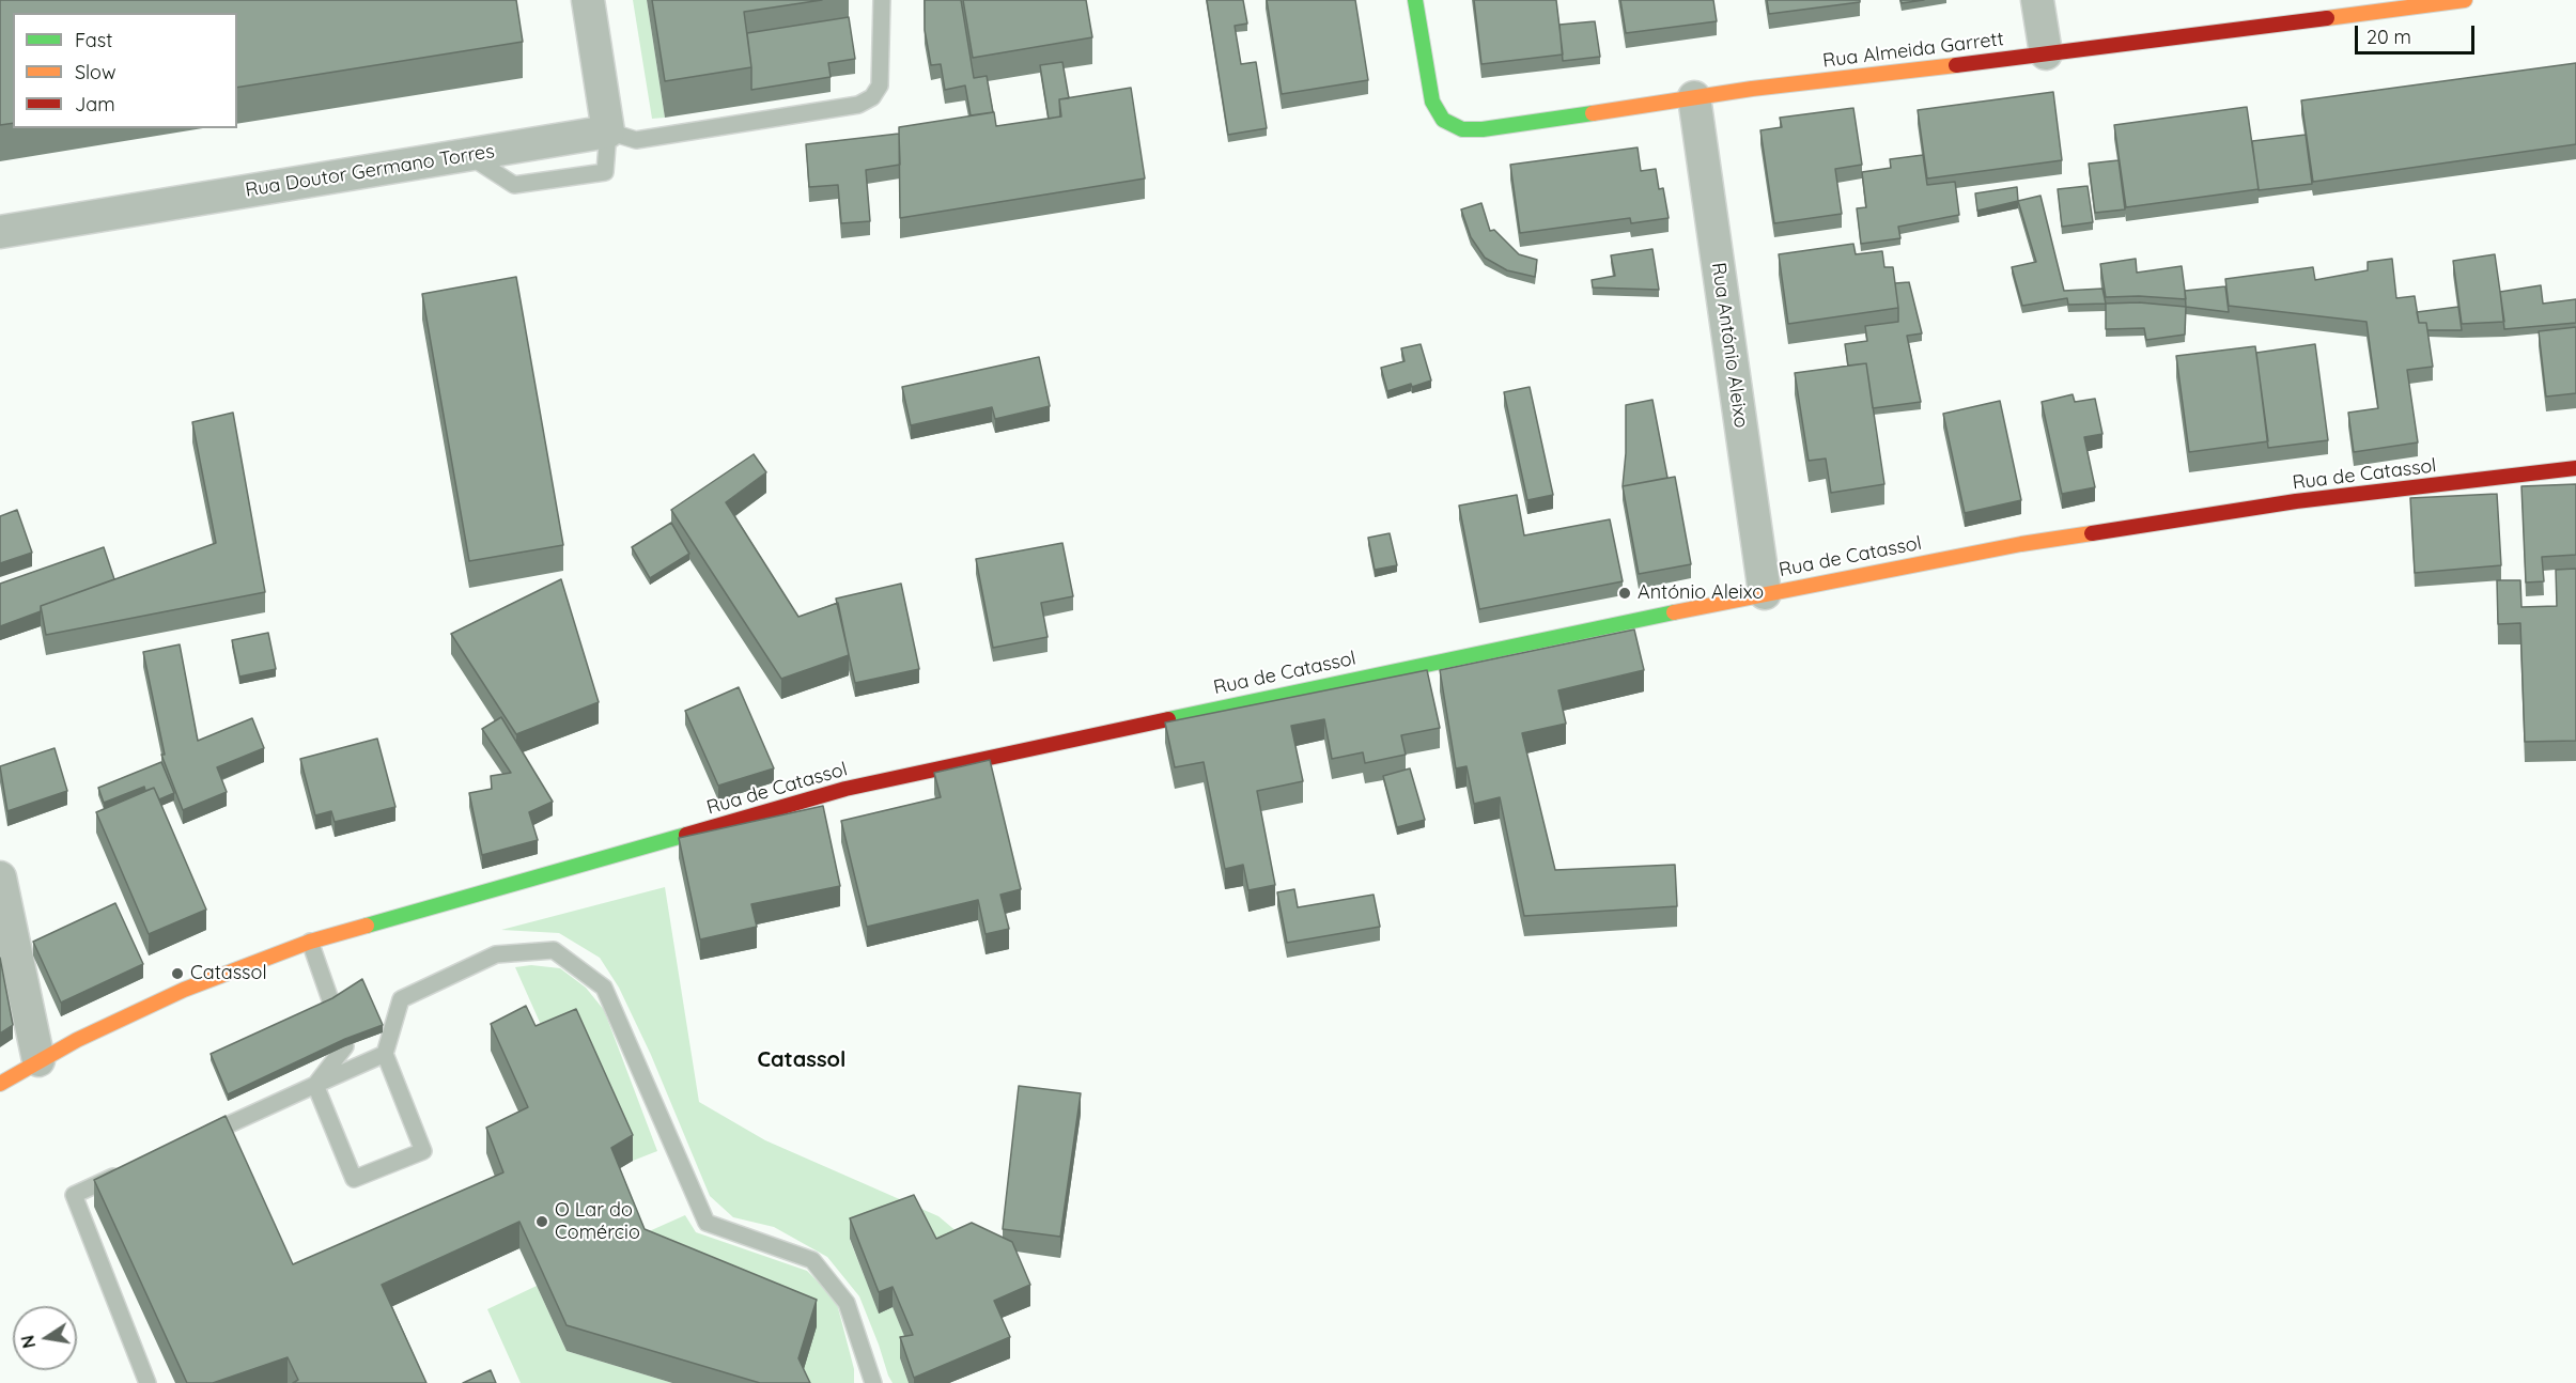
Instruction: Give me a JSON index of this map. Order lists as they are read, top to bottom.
{
  "streets": {
    "main road": ["Rua Almeida Garrett", "Rua de Catassol"],
    "street": ["Rua Doutor Germano Torres", "Rua António Aleixo"]
  },
  "crossings": [
    ["Rua Almeida Garrett", "Rua António Aleixo"],
    ["Rua António Aleixo", "Rua de Catassol"]
  ],
  "districts": ["Catassol"],
  "places": ["António Aleixo", "Catassol", "O Lar do Comércio"],
  "legend": ["Fast", "Slow", "Jam"],
  "scale_bar": "20 m",
  "north": "left"
}
